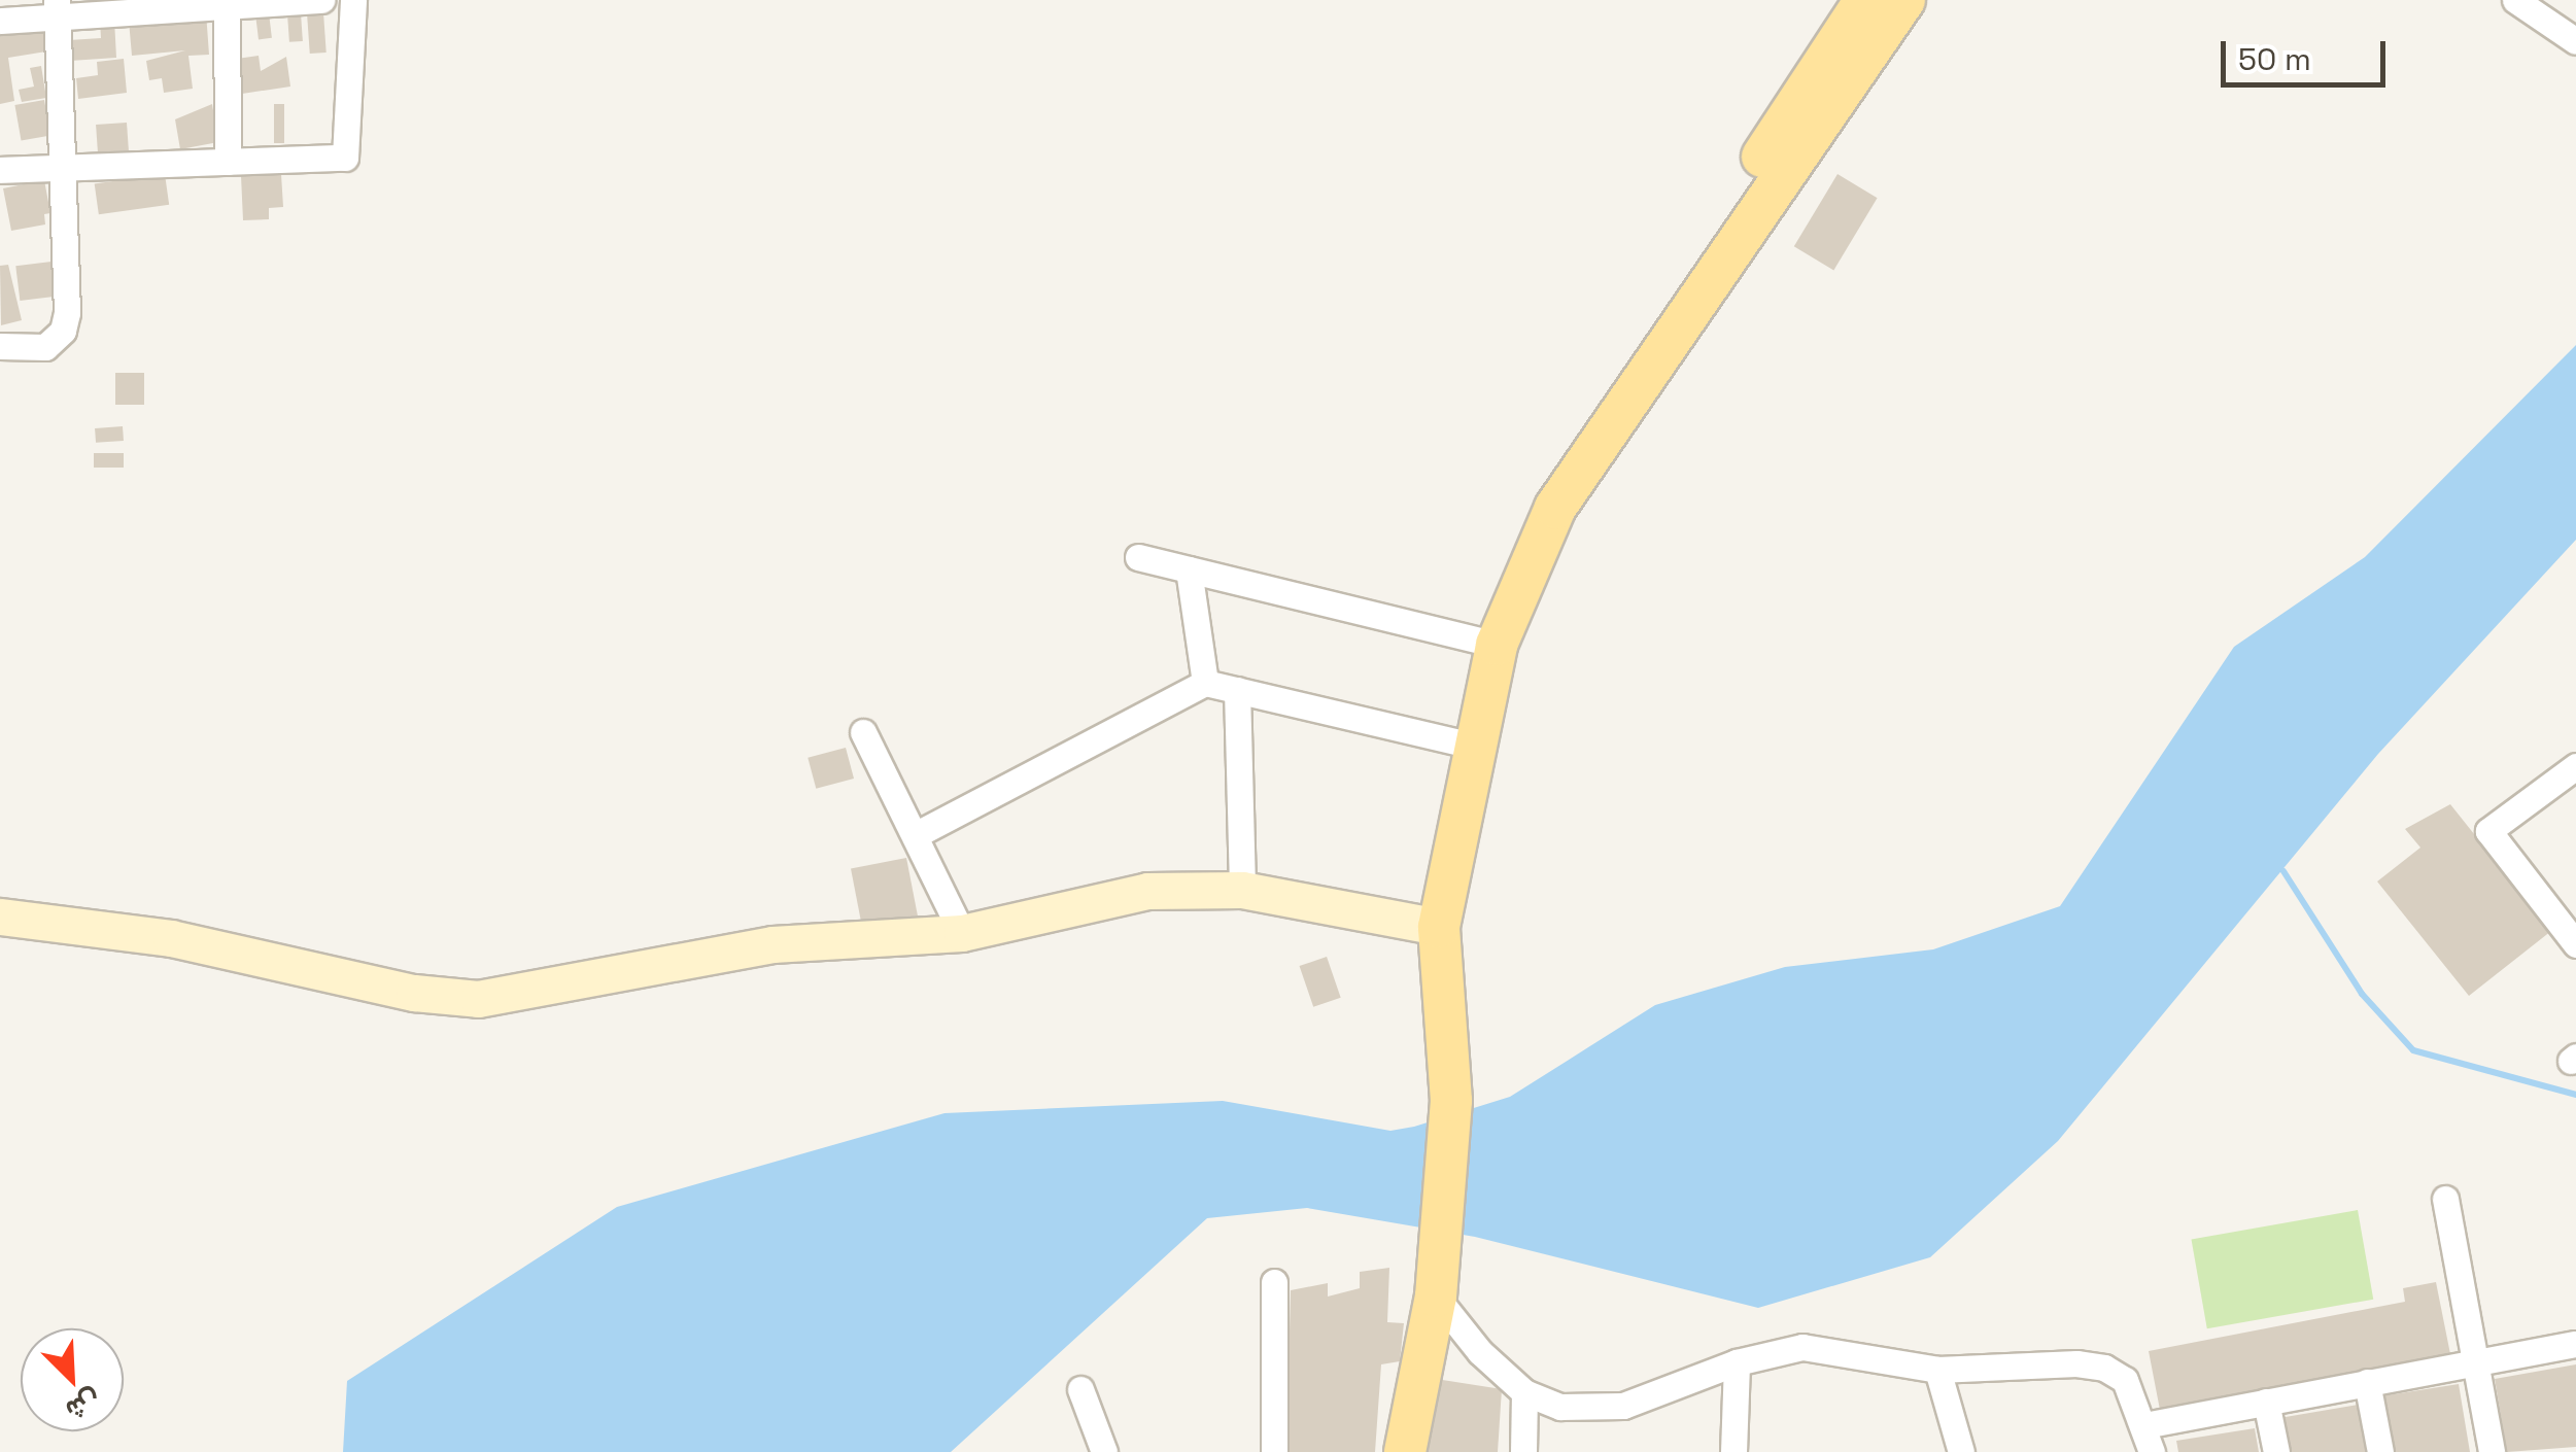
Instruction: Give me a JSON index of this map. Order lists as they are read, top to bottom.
{
  "scale_bar": "50 m",
  "north": "bottom right"
}
